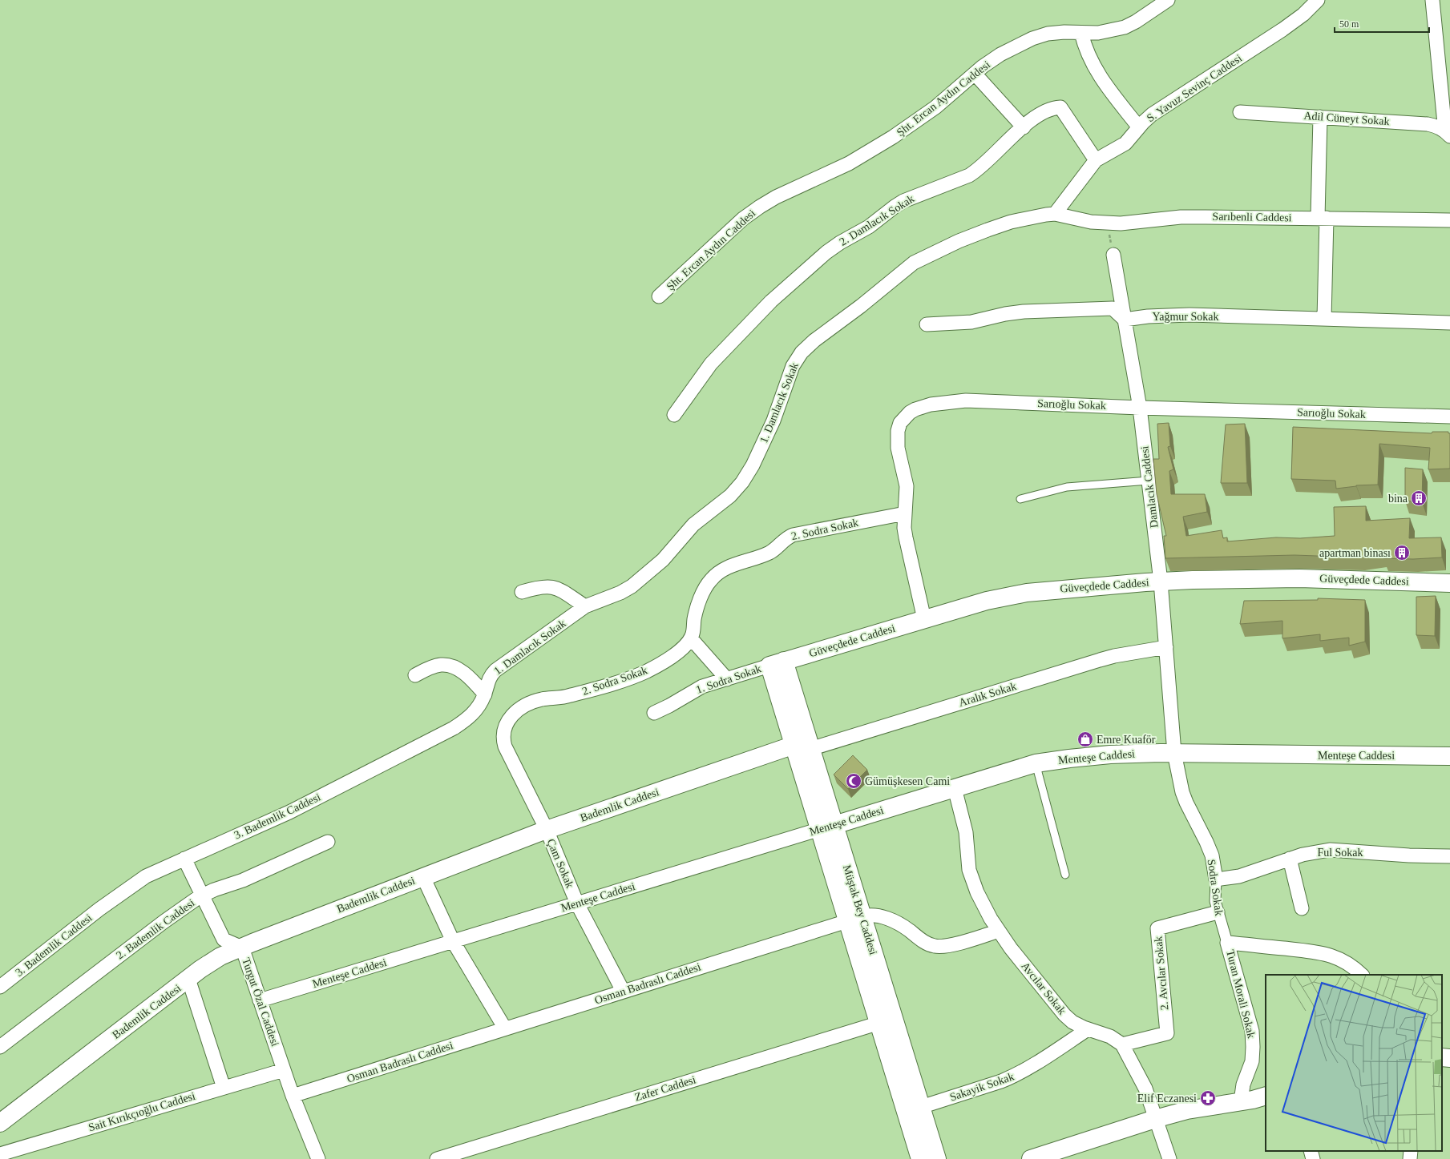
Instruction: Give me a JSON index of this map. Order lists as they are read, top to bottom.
{
  "streets": {
    "street": [
      "S. Yavuz Sevinç Caddesi",
      "Şht. Ercan Aydın Caddesi",
      "Adil Cüneyt Sokak",
      "Sarıbenli Caddesi",
      "2. Damlacık Sokak",
      "Yağmur Sokak",
      "1. Damlacık Sokak",
      "Sarıoğlu Sokak",
      "Damlacık Caddesi",
      "2. Sodra Sokak",
      "Güveçdede Caddesi",
      "1. Sodra Sokak",
      "Aralık Sokak",
      "Menteşe Caddesi",
      "Bademlik Caddesi",
      "3. Bademlik Caddesi",
      "Ful Sokak",
      "Çam Sokak",
      "Sodra Sokak",
      "Müştak Bey Caddesi",
      "2. Bademlik Caddesi",
      "2. Avcılar Sokak",
      "Osman Badraslı Caddesi",
      "Avcılar Sokak",
      "Turan Morali Sokak",
      "Turgut Özal Caddesi",
      "Sakayik Sokak",
      "Zafer Caddesi",
      "Sait Kırıkçıoğlu Caddesi"
    ]
  },
  "crossings": [
    ["S. Yavuz Sevinç Caddesi", "Sarıbenli Caddesi"],
    ["S. Yavuz Sevinç Caddesi", "2. Damlacık Sokak"],
    ["S. Yavuz Sevinç Caddesi", "1. Damlacık Sokak"],
    ["Sarıbenli Caddesi", "1. Damlacık Sokak"],
    ["Yağmur Sokak", "Damlacık Caddesi"],
    ["1. Damlacık Sokak", "3. Bademlik Caddesi"],
    ["Sarıoğlu Sokak", "Damlacık Caddesi"],
    ["Sarıoğlu Sokak", "2. Sodra Sokak"],
    ["Sarıoğlu Sokak", "Güveçdede Caddesi"],
    ["Damlacık Caddesi", "Güveçdede Caddesi"],
    ["Damlacık Caddesi", "Aralık Sokak"],
    ["Damlacık Caddesi", "Menteşe Caddesi"],
    ["Damlacık Caddesi", "Sodra Sokak"],
    ["2. Sodra Sokak", "Çam Sokak"],
    ["Güveçdede Caddesi", "1. Sodra Sokak"],
    ["Güveçdede Caddesi", "Müştak Bey Caddesi"],
    ["1. Sodra Sokak", "Müştak Bey Caddesi"],
    ["Aralık Sokak", "Müştak Bey Caddesi"],
    ["Menteşe Caddesi", "Çam Sokak"],
    ["Menteşe Caddesi", "Sodra Sokak"],
    ["Menteşe Caddesi", "Müştak Bey Caddesi"],
    ["Menteşe Caddesi", "Avcılar Sokak"],
    ["Menteşe Caddesi", "Turgut Özal Caddesi"],
    ["Bademlik Caddesi", "Çam Sokak"],
    ["Bademlik Caddesi", "Müştak Bey Caddesi"],
    ["Bademlik Caddesi", "Turgut Özal Caddesi"],
    ["3. Bademlik Caddesi", "Turgut Özal Caddesi"],
    ["Ful Sokak", "Sodra Sokak"],
    ["Çam Sokak", "Osman Badraslı Caddesi"],
    ["Sodra Sokak", "2. Avcılar Sokak"],
    ["Sodra Sokak", "Turan Morali Sokak"],
    ["Müştak Bey Caddesi", "Osman Badraslı Caddesi"],
    ["Müştak Bey Caddesi", "Sakayik Sokak"],
    ["Müştak Bey Caddesi", "Zafer Caddesi"],
    ["2. Bademlik Caddesi", "Turgut Özal Caddesi"],
    ["2. Avcılar Sokak", "Avcılar Sokak"],
    ["Osman Badraslı Caddesi", "Avcılar Sokak"],
    ["Osman Badraslı Caddesi", "Turgut Özal Caddesi"],
    ["Avcılar Sokak", "Sakayik Sokak"],
    ["Turgut Özal Caddesi", "Sait Kırıkçıoğlu Caddesi"]
  ],
  "places": {
    "building": ["bina", "apartman binası"],
    "shop": ["Emre Kuaför"],
    "mosque": ["Gümüşkesen Cami"],
    "pharmacy": ["Elif Eczanesi"]
  },
  "scale_bar": "50 m"
}
